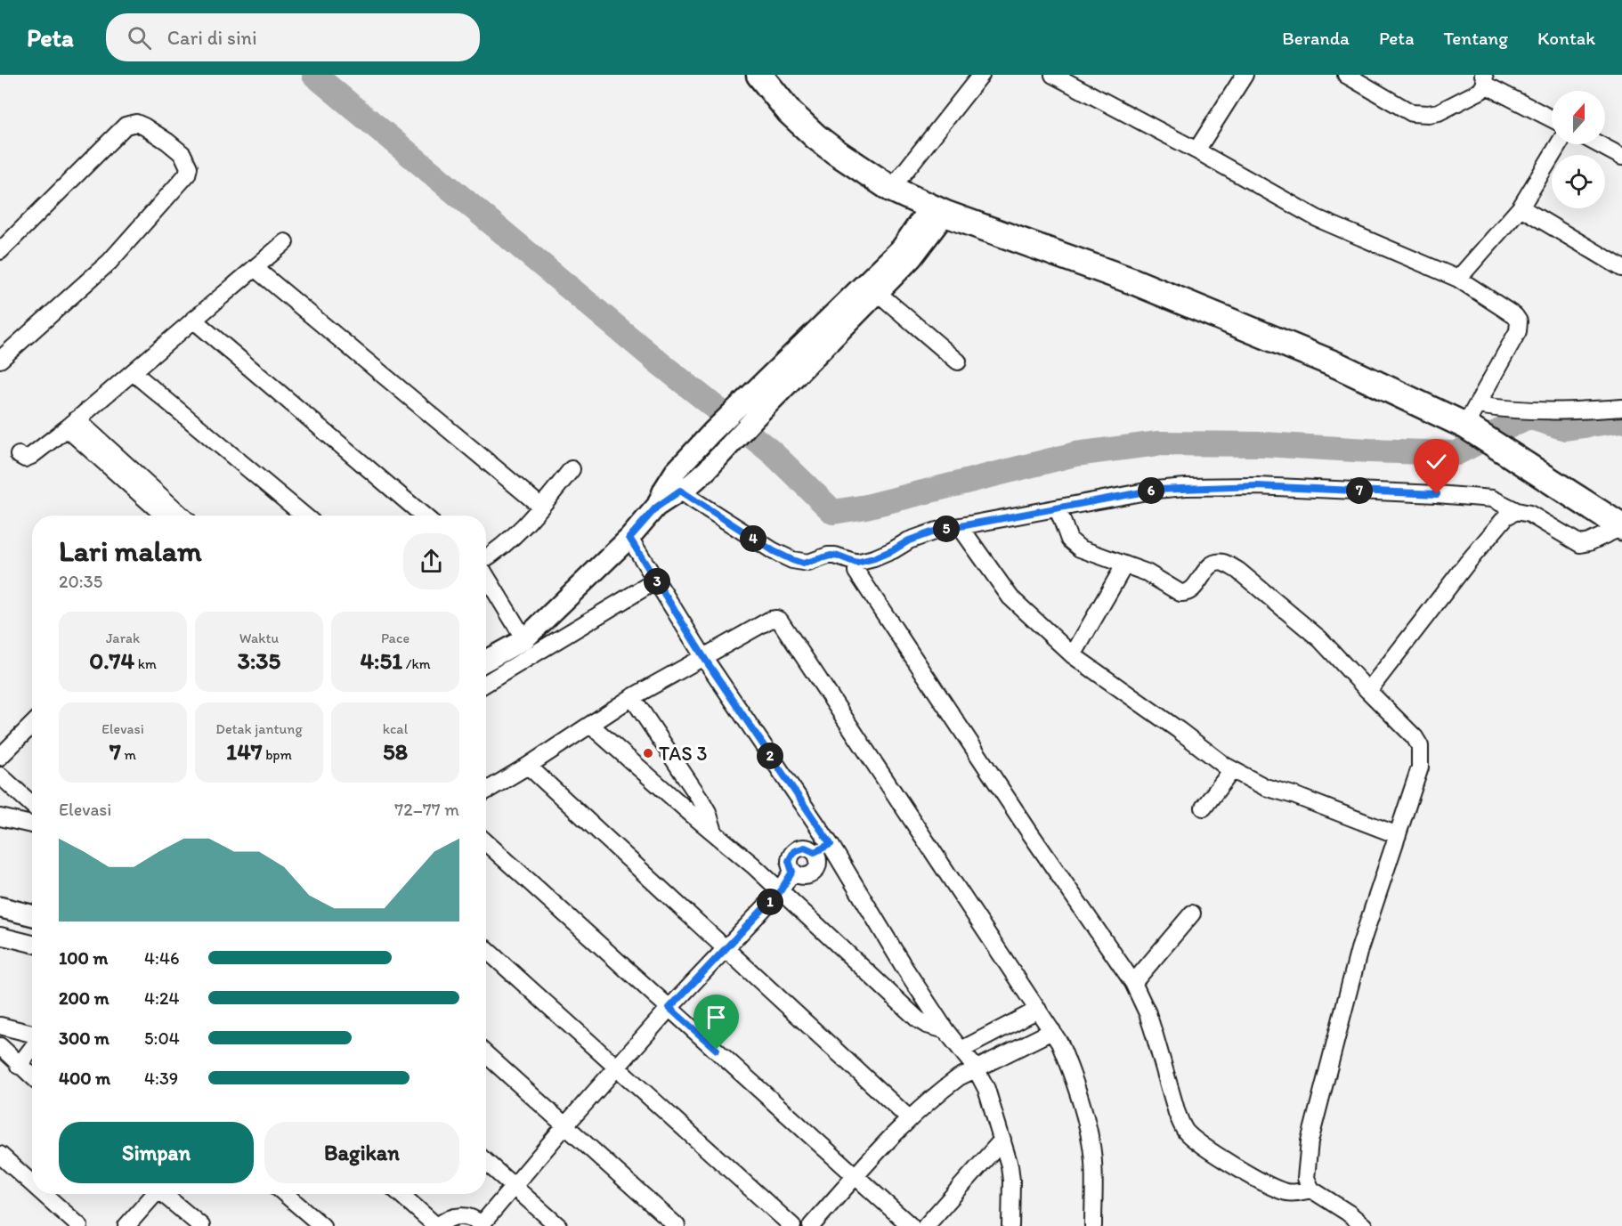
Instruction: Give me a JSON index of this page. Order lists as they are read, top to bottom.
{
  "places": ["TAS 3"],
  "north": "top",
  "page": {
    "header": "Peta",
    "search": "Cari di sini",
    "nav": [
      "Beranda",
      "Peta",
      "Tentang",
      "Kontak"
    ],
    "pins": [
      "6",
      "7",
      "5",
      "4",
      "3",
      "2",
      "1"
    ],
    "heading": ["Lari malam", "20:35"],
    "stats": [
      ["Jarak", "0.74 km"],
      ["Waktu", "3:35"],
      ["Pace", "4:51 /km"],
      ["Elevasi", "7 m"],
      ["Detak jantung", "147 bpm"],
      ["kcal", "58"]
    ],
    "chart": ["Elevasi", "72–77 m"],
    "list": [
      {
        "name": "100 m",
        "note": "4:46"
      },
      {
        "name": "200 m",
        "note": "4:24"
      },
      {
        "name": "300 m",
        "note": "5:04"
      },
      {
        "name": "400 m",
        "note": "4:39"
      }
    ],
    "buttons": ["Simpan", "Bagikan"]
  }
}
